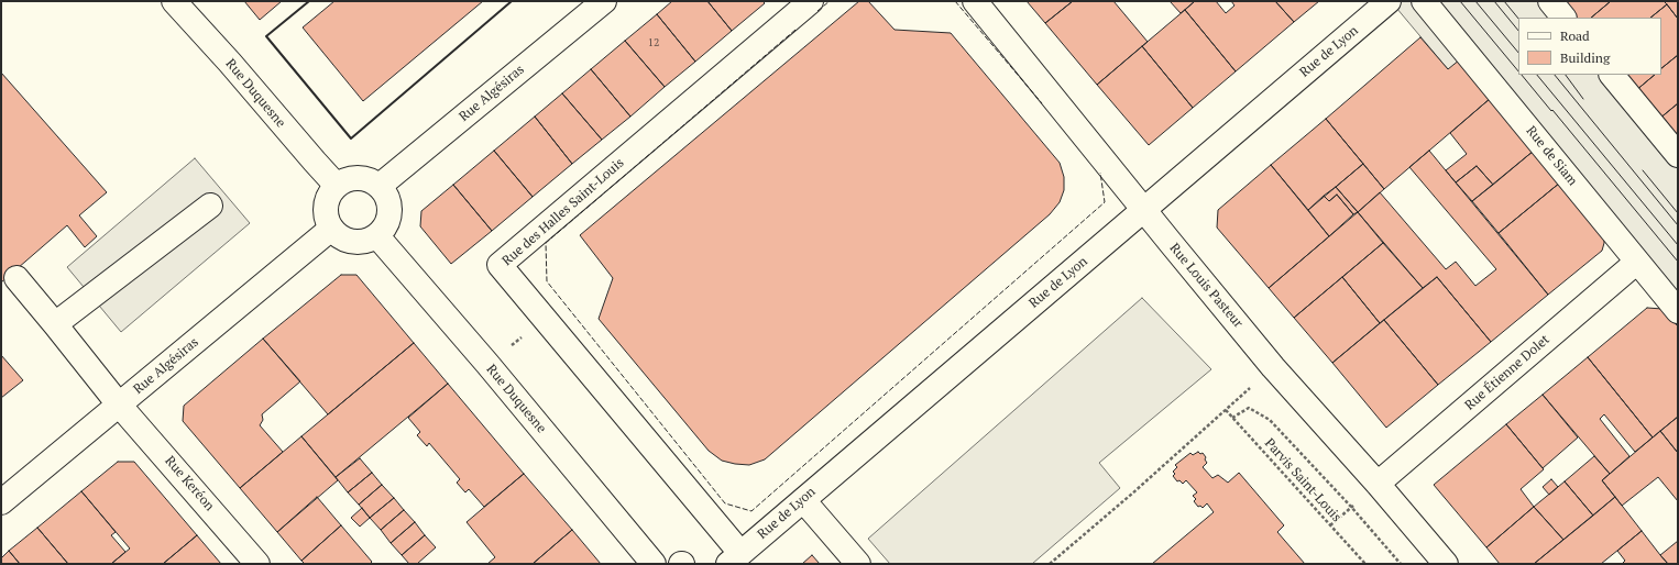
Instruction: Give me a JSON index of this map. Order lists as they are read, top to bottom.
{
  "streets": {
    "street": [
      "Rue de Lyon",
      "Rue Duquesne",
      "Rue Algésiras",
      "Rue de Siam",
      "Rue des Halles Saint-Louis",
      "Rue Louis Pasteur",
      "Rue Étienne Dolet",
      "Rue Keréon"
    ],
    "path": ["Parvis Saint-Louis"]
  },
  "crossings": [
    ["Rue de Lyon", "Rue des Halles Saint-Louis"],
    ["Rue de Lyon", "Rue Louis Pasteur"],
    ["Rue Duquesne", "Rue Algésiras"],
    ["Rue Algésiras", "Rue Keréon"],
    ["Rue de Siam", "Rue Étienne Dolet"],
    ["Rue Louis Pasteur", "Rue Étienne Dolet"]
  ],
  "house_numbers": ["12"],
  "legend": ["Road", "Building"]
}
